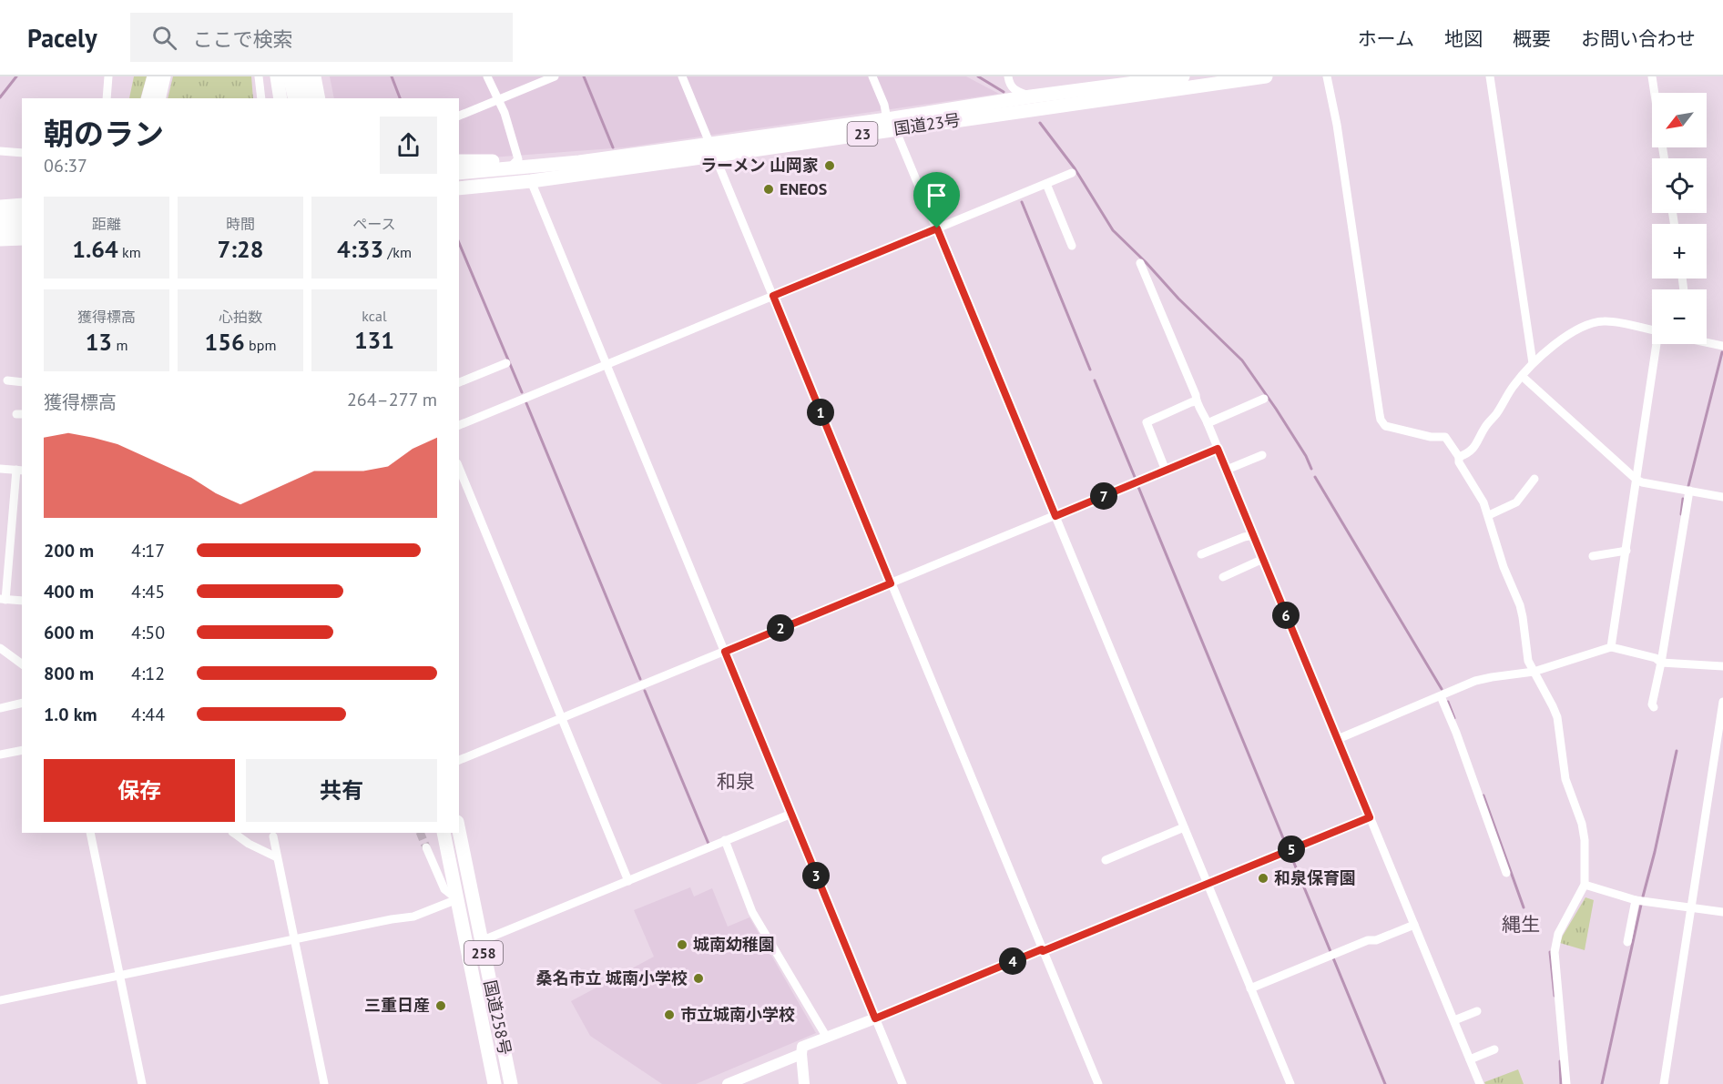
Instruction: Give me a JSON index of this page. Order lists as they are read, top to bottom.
{
  "streets": {
    "main road": [
      "国道23号",
      "23",
      "258",
      "国道258号"
    ]
  },
  "districts": ["和泉", "縄生"],
  "places": [
    "ラーメン 山岡家",
    "ENEOS",
    "和泉保育園",
    "城南幼稚園",
    "桑名市立 城南小学校",
    "三重日産",
    "市立城南小学校"
  ],
  "north": "bottom left",
  "page": {
    "header": "Pacely",
    "search": "ここで検索",
    "nav": [
      "ホーム",
      "地図",
      "概要",
      "お問い合わせ"
    ],
    "map_buttons": ["+", "−"],
    "heading": ["朝のラン", "06:37"],
    "stats": [
      ["距離", "1.64 km"],
      ["時間", "7:28"],
      ["ペース", "4:33 /km"],
      ["獲得標高", "13 m"],
      ["心拍数", "156 bpm"],
      ["kcal", "131"]
    ],
    "chart": ["獲得標高", "264–277 m"],
    "pins": [
      "1",
      "7",
      "6",
      "2",
      "5",
      "3",
      "4"
    ],
    "list": [
      {
        "name": "200 m",
        "note": "4:17"
      },
      {
        "name": "400 m",
        "note": "4:45"
      },
      {
        "name": "600 m",
        "note": "4:50"
      },
      {
        "name": "800 m",
        "note": "4:12"
      },
      {
        "name": "1.0 km",
        "note": "4:44"
      }
    ],
    "buttons": ["保存", "共有"]
  }
}
